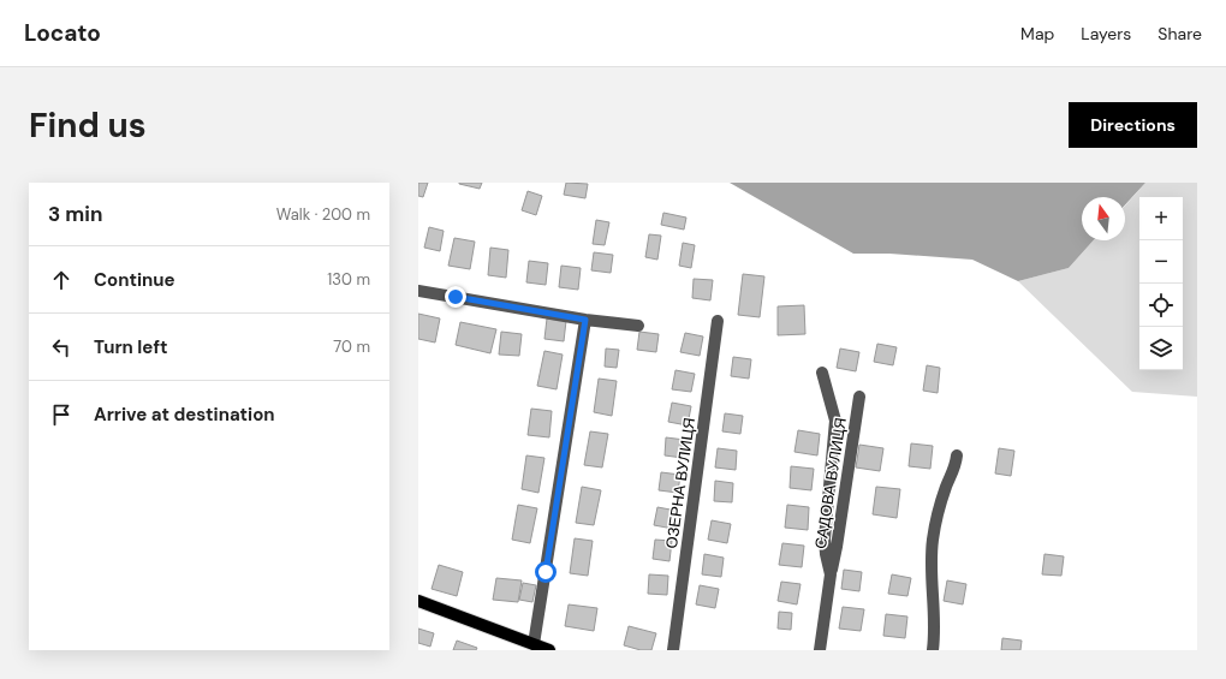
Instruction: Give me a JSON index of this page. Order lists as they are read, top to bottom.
{
  "streets": {
    "street": ["ОЗЕРНА ВУЛИЦЯ", "САДОВА ВУЛИЦЯ"]
  },
  "north": "top",
  "page": {
    "header": "Locato",
    "nav": ["Map", "Layers", "Share"],
    "buttons": "Directions",
    "title": "Find us",
    "heading": ["3 min", "Walk · 200 m"],
    "map_buttons": ["+", "−"],
    "list": [
      ["Continue", "130 m"],
      ["Turn left", "70 m"],
      "Arrive at destination"
    ]
  }
}
